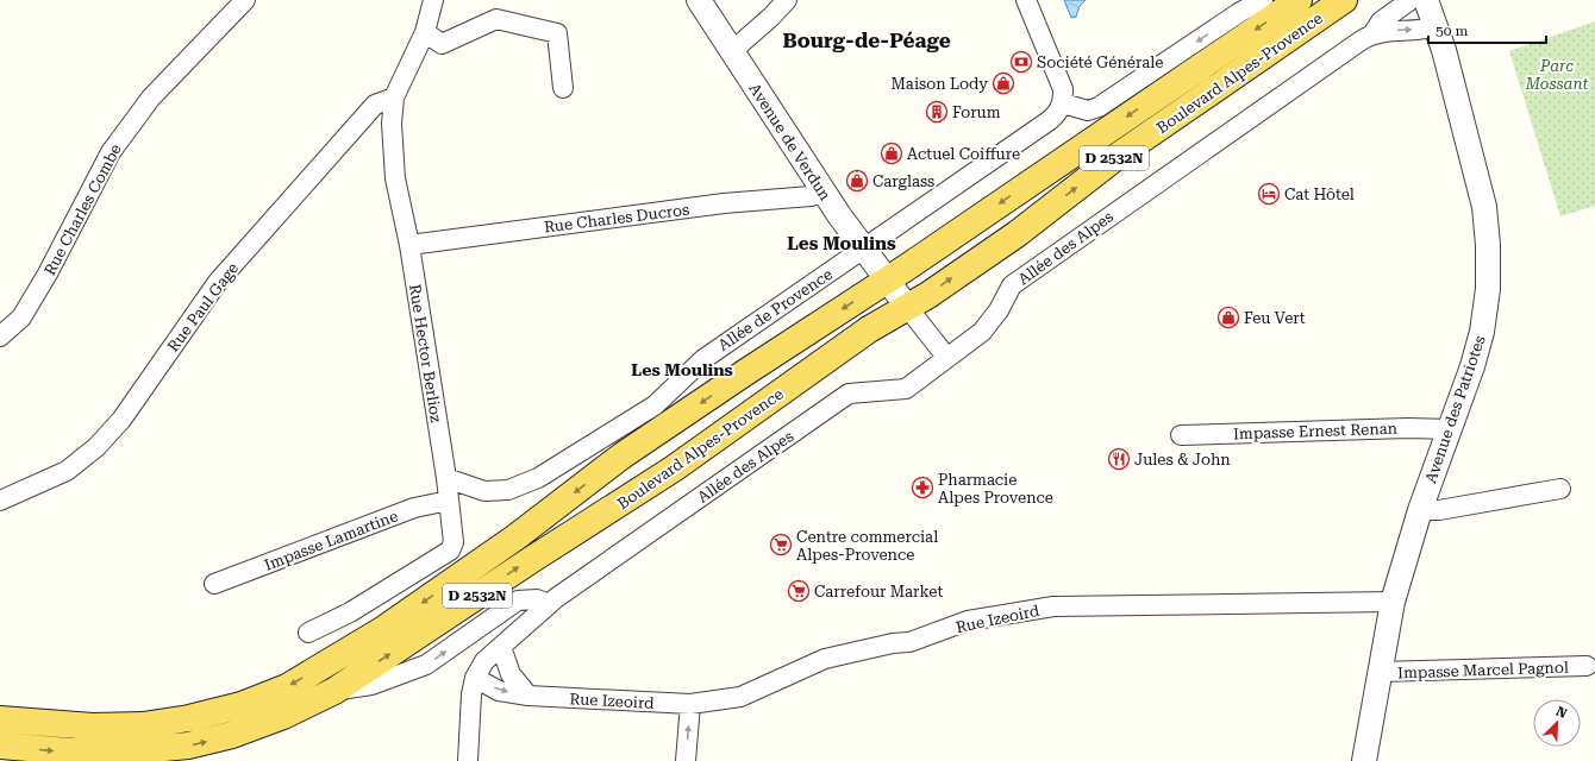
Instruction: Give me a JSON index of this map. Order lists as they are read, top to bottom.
{
  "streets": {
    "main road": ["Boulevard Alpes-Provence", "D 2532N"],
    "street": [
      "Avenue de Verdun",
      "Rue Charles Combe",
      "Rue Charles Ducros",
      "Allée des Alpes",
      "Rue Paul Gage",
      "Allée de Provence",
      "Rue Hector Berlioz",
      "Avenue des Patriotes",
      "Impasse Ernest Renan",
      "Impasse Lamartine",
      "Rue Izeoird",
      "Impasse Marcel Pagnol"
    ]
  },
  "crossings": [
    ["Boulevard Alpes-Provence", "Avenue de Verdun"],
    ["Avenue de Verdun", "Rue Charles Ducros"],
    ["Avenue de Verdun", "Allée de Provence"],
    ["Rue Charles Ducros", "Rue Hector Berlioz"],
    ["Allée des Alpes", "Avenue des Patriotes"],
    ["Allée des Alpes", "Rue Izeoird"],
    ["Rue Paul Gage", "Rue Hector Berlioz"],
    ["Allée de Provence", "Rue Hector Berlioz"],
    ["Rue Hector Berlioz", "Impasse Lamartine"],
    ["Avenue des Patriotes", "Impasse Ernest Renan"],
    ["Avenue des Patriotes", "Rue Izeoird"],
    ["Avenue des Patriotes", "Impasse Marcel Pagnol"]
  ],
  "districts": ["Bourg-de-Péage", "Les Moulins", "Les Moulins"],
  "parks": ["Parc Mossant"],
  "places": {
    "bank": ["Société Générale"],
    "shop": [
      "Maison Lody",
      "Actuel Coiffure",
      "Carglass",
      "Feu Vert"
    ],
    "building": ["Forum"],
    "hotel": ["Cat Hôtel"],
    "restaurant": ["Jules & John"],
    "pharmacy": ["Pharmacie Alpes Provence"],
    "supermarket": ["Centre commercial Alpes-Provence", "Carrefour Market"]
  },
  "scale_bar": "50 m",
  "north": "top right"
}
